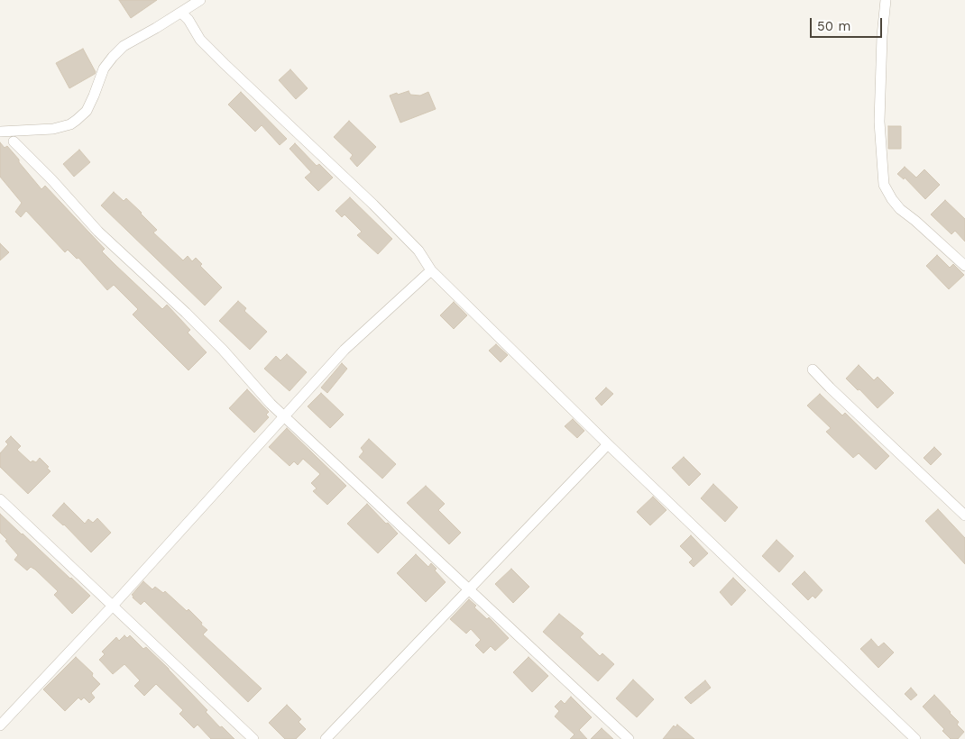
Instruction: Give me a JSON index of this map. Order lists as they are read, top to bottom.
{
  "scale_bar": "50 m"
}
